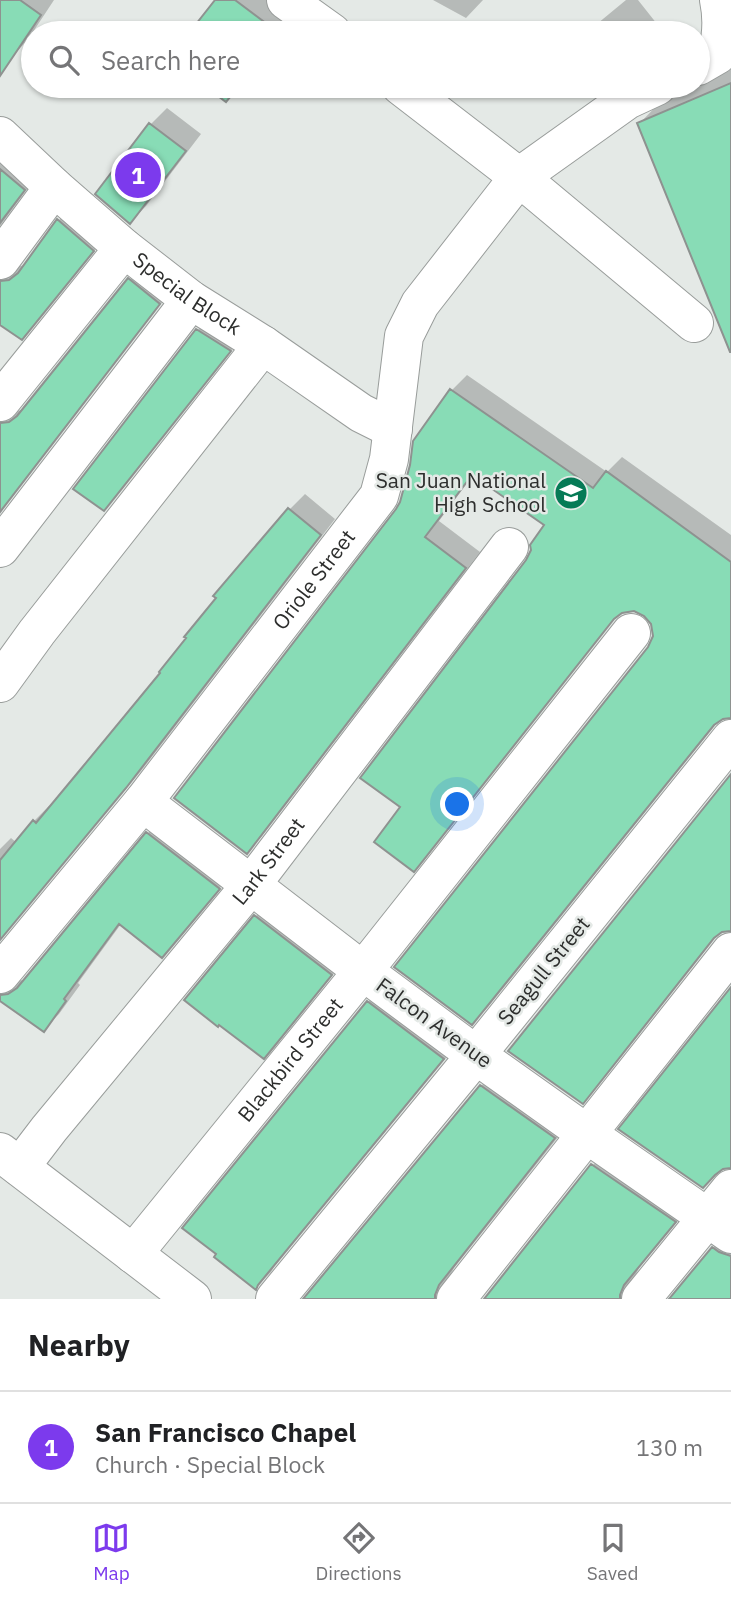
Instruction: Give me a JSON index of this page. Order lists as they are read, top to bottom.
{
  "streets": {
    "street": [
      "Special Block",
      "Oriole Street",
      "Lark Street",
      "Seagull Street",
      "Falcon Avenue",
      "Blackbird Street"
    ]
  },
  "crossings": [
    ["Special Block", "Oriole Street"],
    ["Oriole Street", "Falcon Avenue"],
    ["Lark Street", "Falcon Avenue"],
    ["Seagull Street", "Falcon Avenue"],
    ["Falcon Avenue", "Blackbird Street"]
  ],
  "places": {
    "school or university": ["San Juan National High School"]
  },
  "page": {
    "search": "Search here",
    "pins": "1",
    "heading": "Nearby",
    "list": [
      {
        "mark": "1",
        "name": "San Francisco Chapel",
        "note": "Church · Special Block",
        "value": "130 m"
      }
    ],
    "nav": ["Map", "Directions", "Saved"]
  }
}
